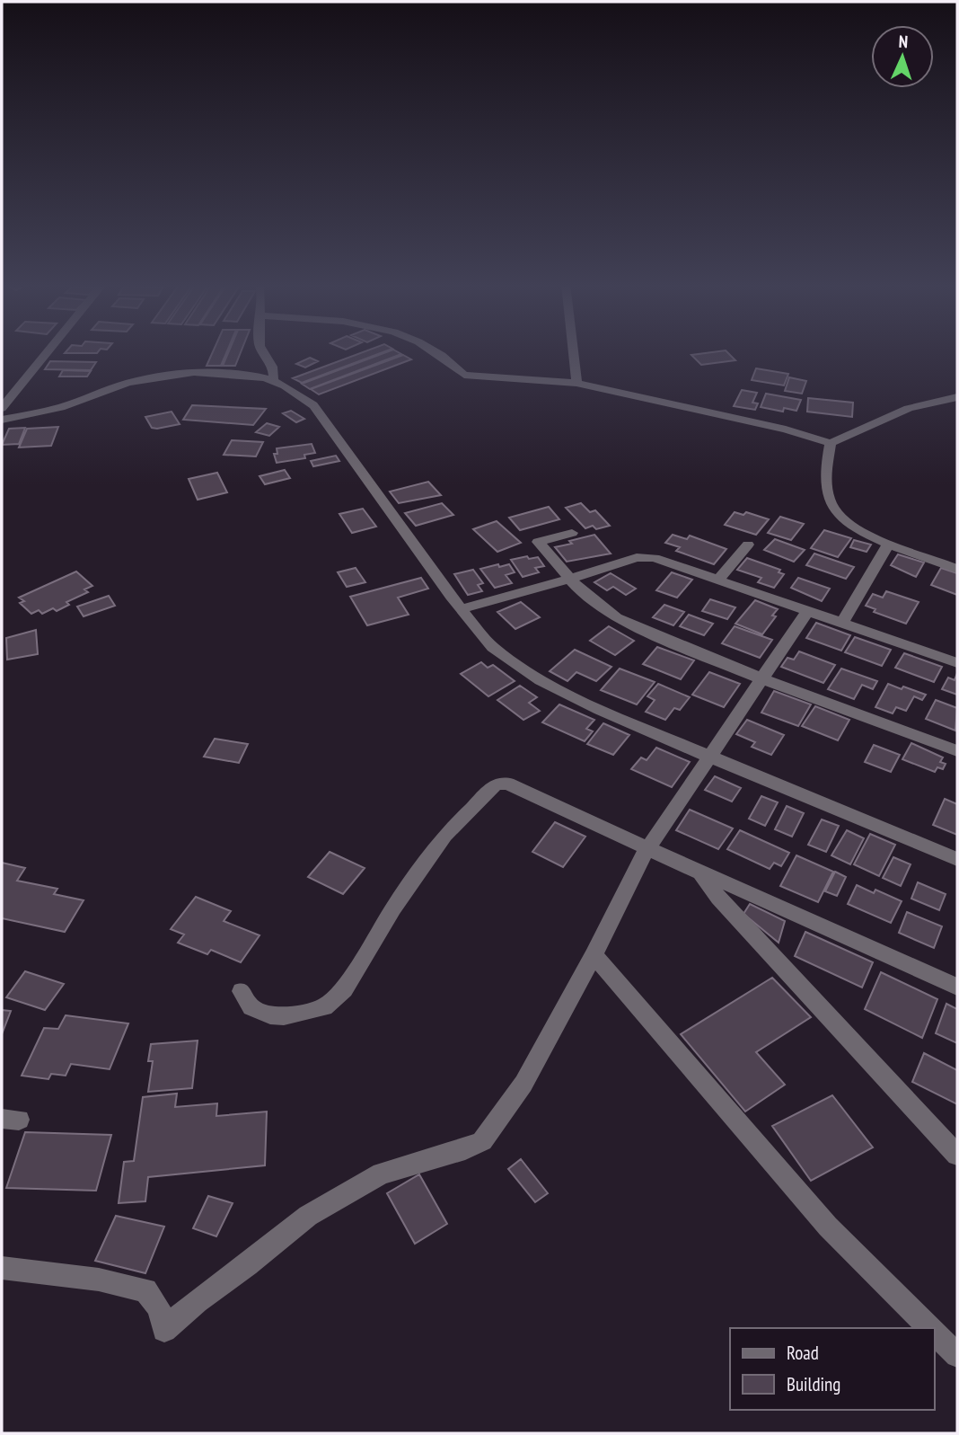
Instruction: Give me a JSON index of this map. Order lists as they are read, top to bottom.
{
  "legend": ["Road", "Building"],
  "north": "top"
}
